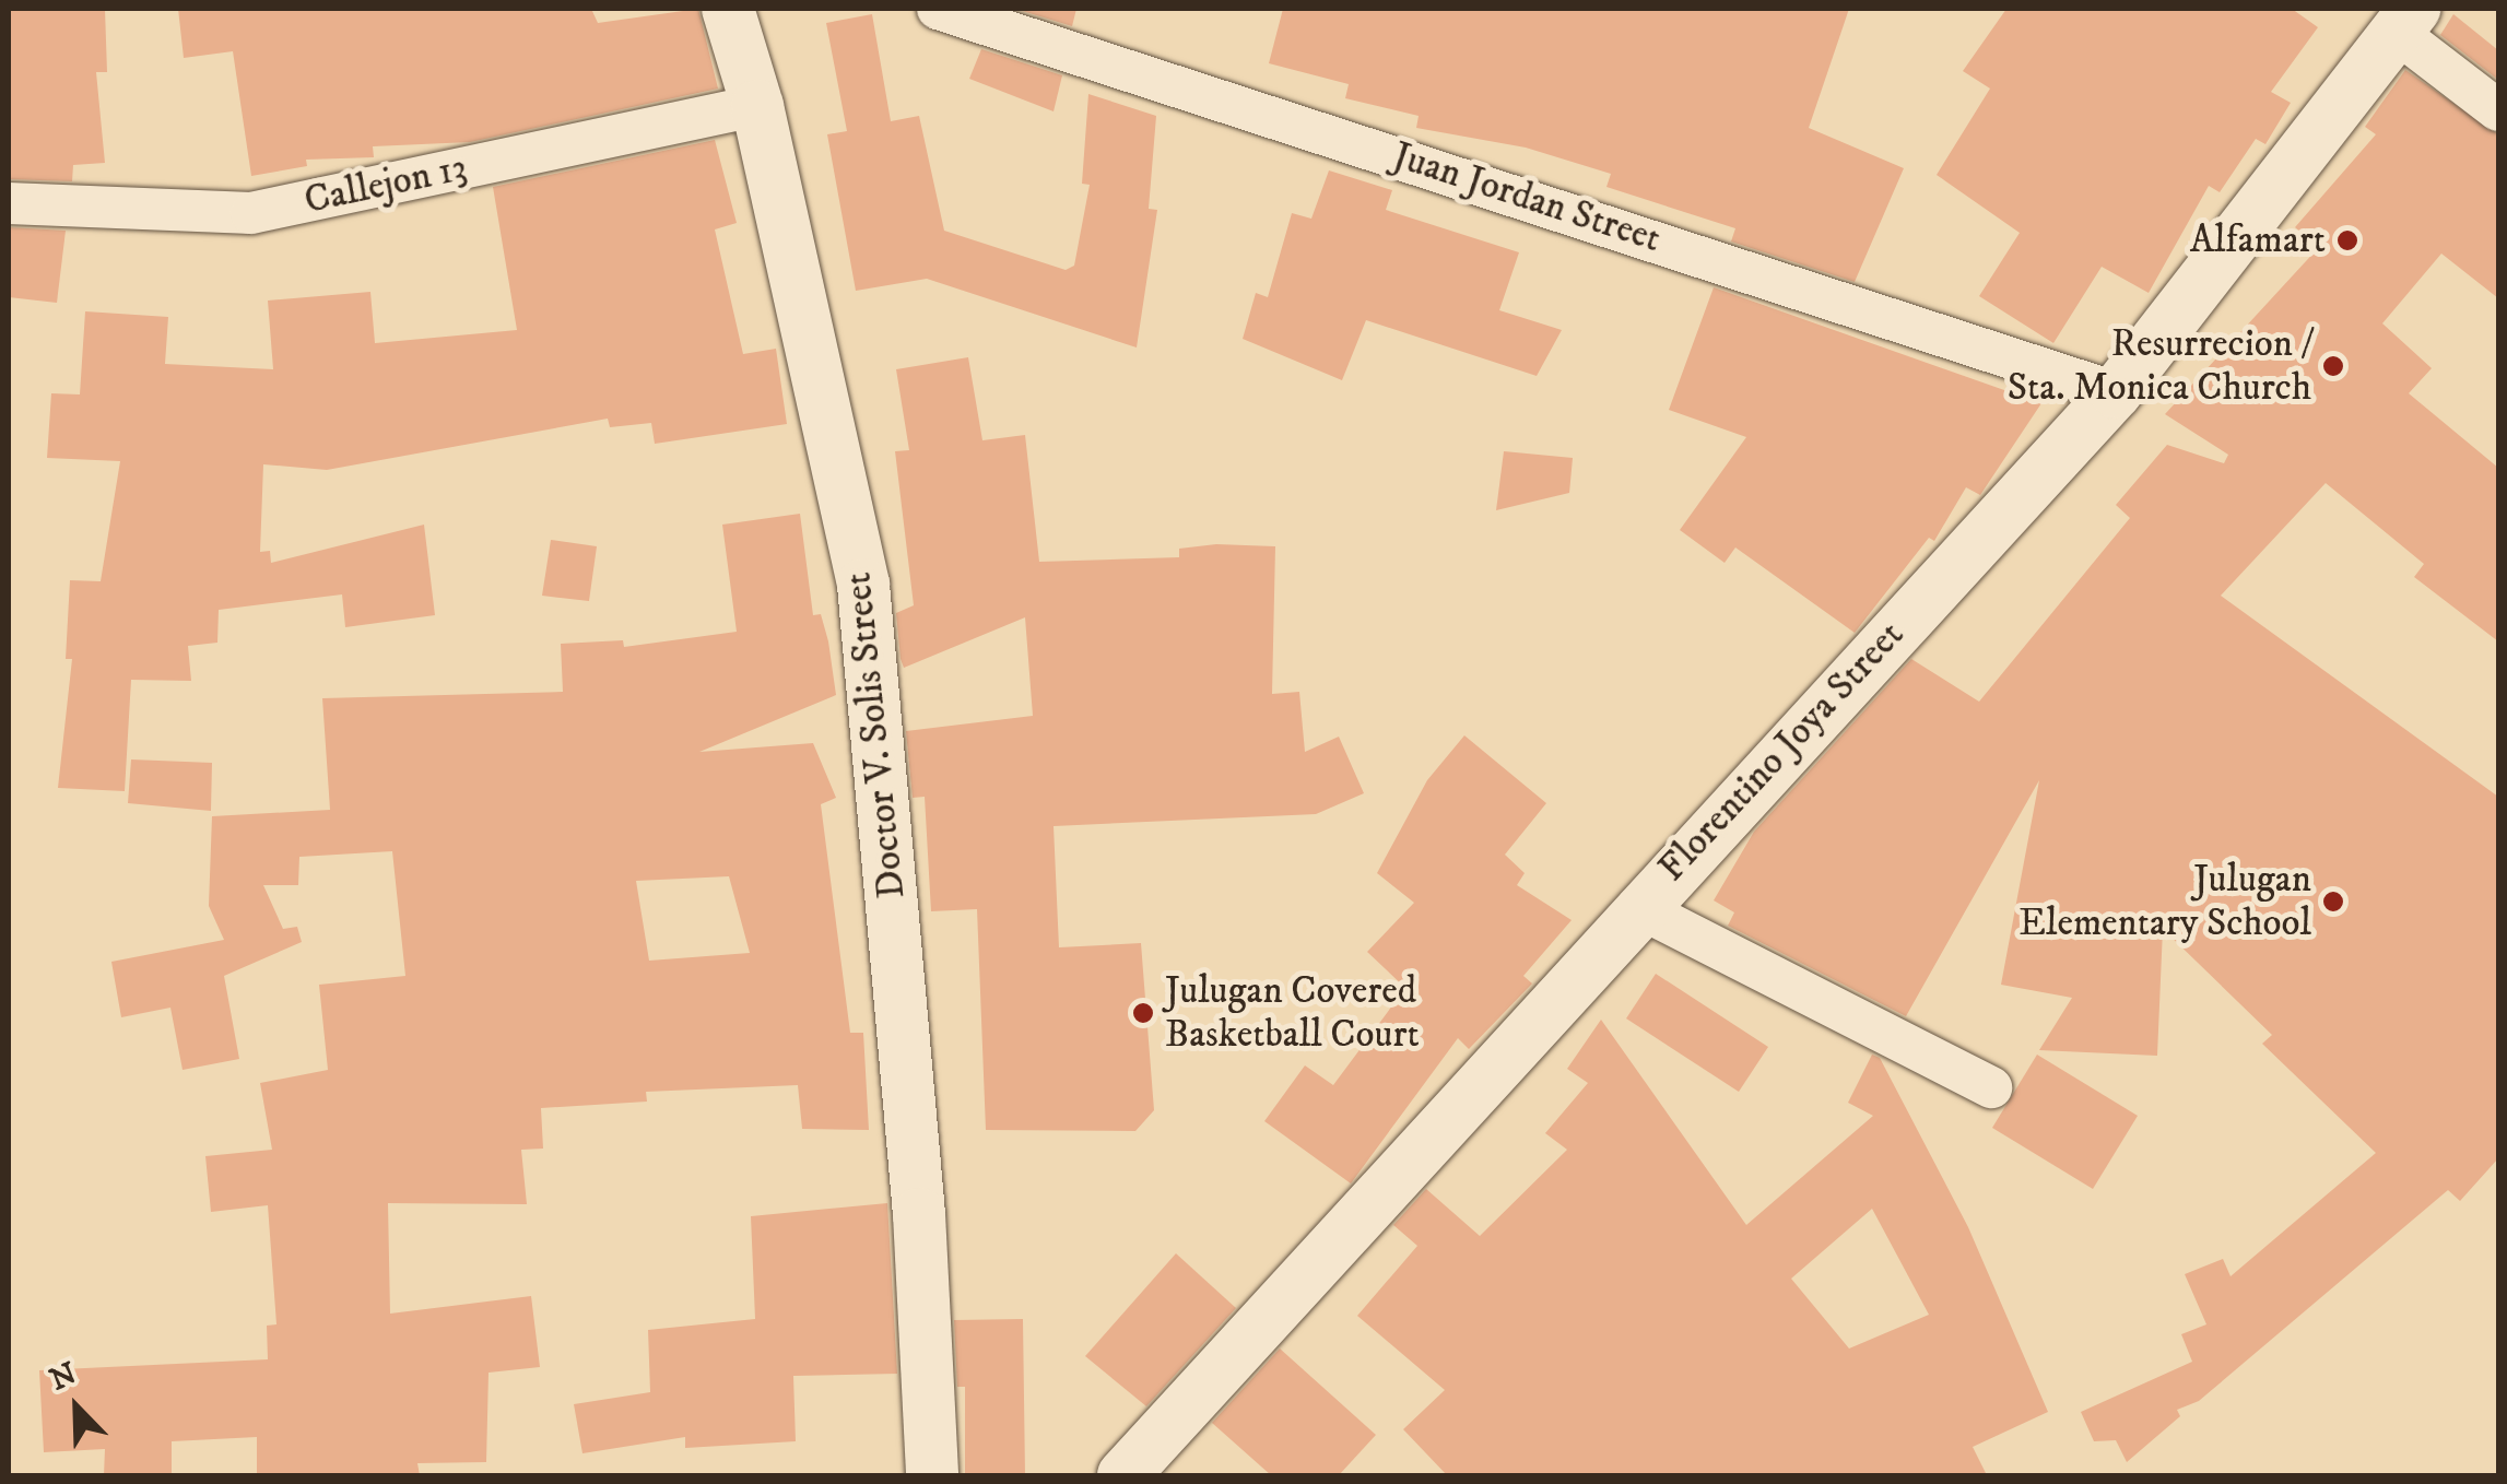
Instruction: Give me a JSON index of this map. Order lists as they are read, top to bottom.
{
  "streets": {
    "street": [
      "Callejon 13",
      "Juan Jordan Street",
      "Doctor V. Solis Street",
      "Florentino Joya Street"
    ]
  },
  "crossings": [
    ["Callejon 13", "Doctor V. Solis Street"],
    ["Juan Jordan Street", "Florentino Joya Street"]
  ],
  "places": [
    "Alfamart",
    "Resurrecion / Sta. Monica Church",
    "Julugan Elementary School",
    "Julugan Covered Basketball Court"
  ],
  "north": "top left"
}
